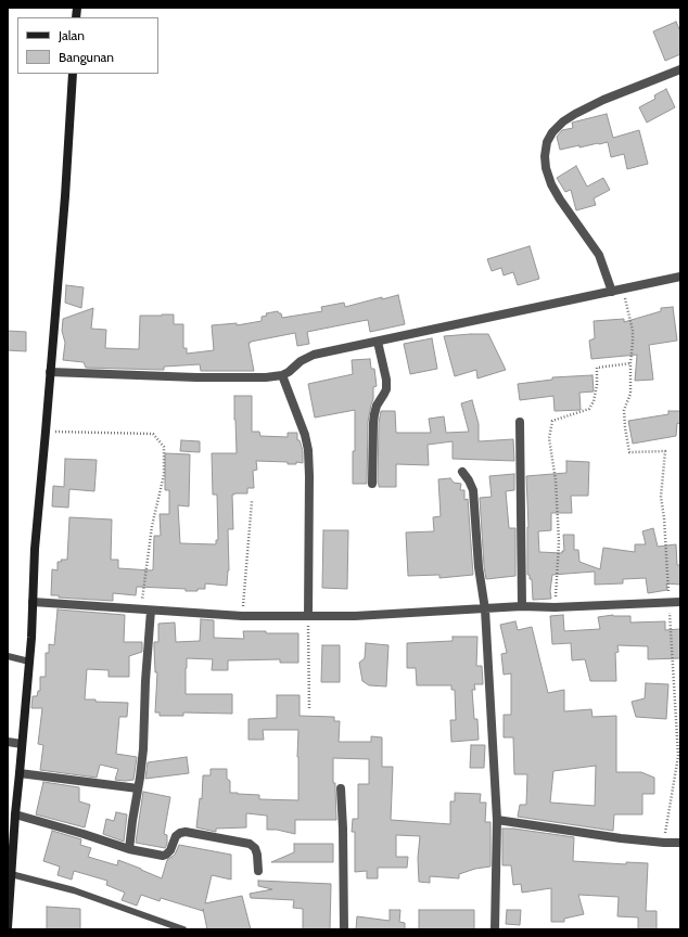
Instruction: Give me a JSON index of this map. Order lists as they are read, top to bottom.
{
  "legend": ["Jalan", "Bangunan"]
}
